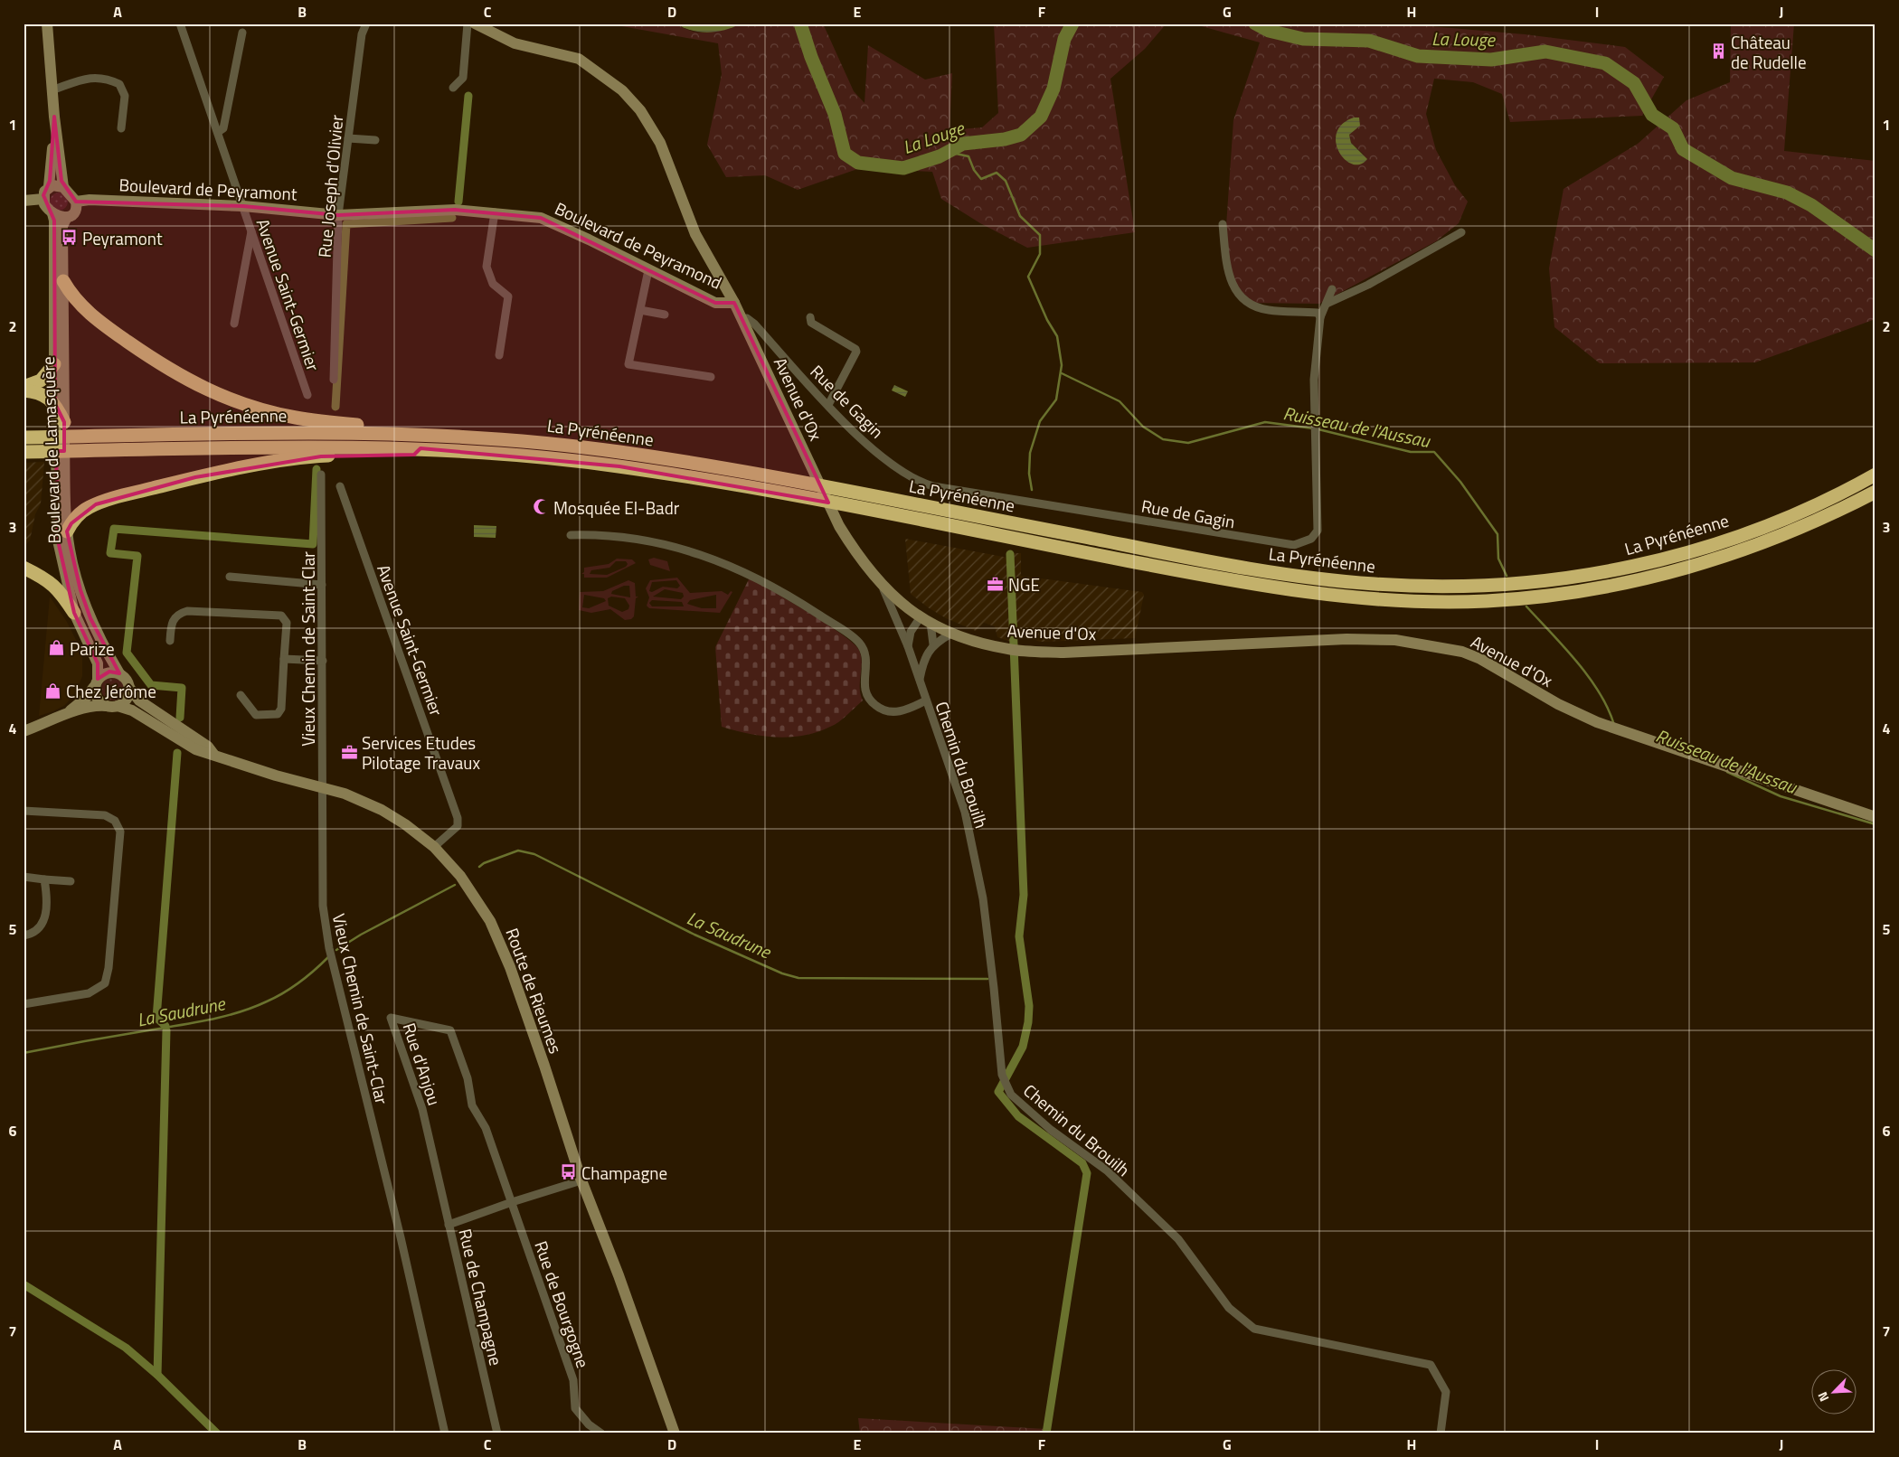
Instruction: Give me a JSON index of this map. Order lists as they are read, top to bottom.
{
  "streets": {
    "highway": ["La Pyrénéenne"],
    "street": [
      "Rue Joseph d'Olivier",
      "Boulevard de Peyramont",
      "Boulevard de Peyramond",
      "Avenue Saint-Germier",
      "Avenue d'Ox",
      "Rue de Gagin",
      "Boulevard de Lamasquère",
      "Vieux Chemin de Saint-Clar",
      "Chemin du Brouilh",
      "Route de Rieumes",
      "Rue d'Anjou",
      "Rue de Champagne",
      "Rue de Bourgogne"
    ]
  },
  "crossings": [
    ["Rue Joseph d'Olivier", "Boulevard de Peyramont"],
    ["Rue Joseph d'Olivier", "Boulevard de Peyramond"],
    ["Boulevard de Peyramont", "Boulevard de Peyramond"],
    ["Boulevard de Peyramont", "Avenue Saint-Germier"],
    ["Boulevard de Peyramont", "Boulevard de Lamasquère"],
    ["Boulevard de Peyramond", "Avenue d'Ox"],
    ["Avenue Saint-Germier", "Route de Rieumes"],
    ["Avenue d'Ox", "Rue de Gagin"],
    ["Avenue d'Ox", "Chemin du Brouilh"],
    ["Boulevard de Lamasquère", "Route de Rieumes"],
    ["Vieux Chemin de Saint-Clar", "Route de Rieumes"],
    ["Route de Rieumes", "Rue de Champagne"],
    ["Rue d'Anjou", "Rue de Champagne"],
    ["Rue d'Anjou", "Rue de Bourgogne"],
    ["Rue de Champagne", "Rue de Bourgogne"]
  ],
  "water": ["La Louge", "Ruisseau de l'Aussau", "La Saudrune"],
  "places": {
    "building": ["Château de Rudelle"],
    "bus stop": ["Peyramont", "Champagne"],
    "mosque": ["Mosquée El-Badr"],
    "office": ["NGE", "Services Etudes Pilotage Travaux"],
    "shop": ["Parize", "Chez Jérôme"]
  },
  "north": "bottom left",
  "grid": {
    "columns": [
      "A",
      "B",
      "C",
      "D",
      "E",
      "F",
      "G",
      "H",
      "I",
      "J"
    ],
    "rows": [
      "1",
      "2",
      "3",
      "4",
      "5",
      "6",
      "7"
    ]
  }
}
